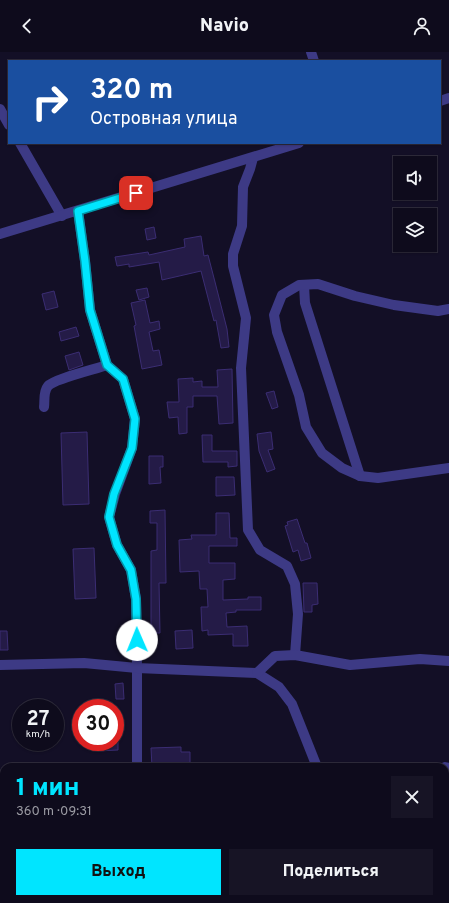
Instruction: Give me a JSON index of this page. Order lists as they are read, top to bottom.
{
  "page": {
    "header": "Navio",
    "turn": ["320 m", "Островная улица"],
    "speed": "27 km/h",
    "limit": "30",
    "heading": ["1 мин", "360 m · 09:31"],
    "buttons": ["Выход", "Поделиться"]
  }
}
